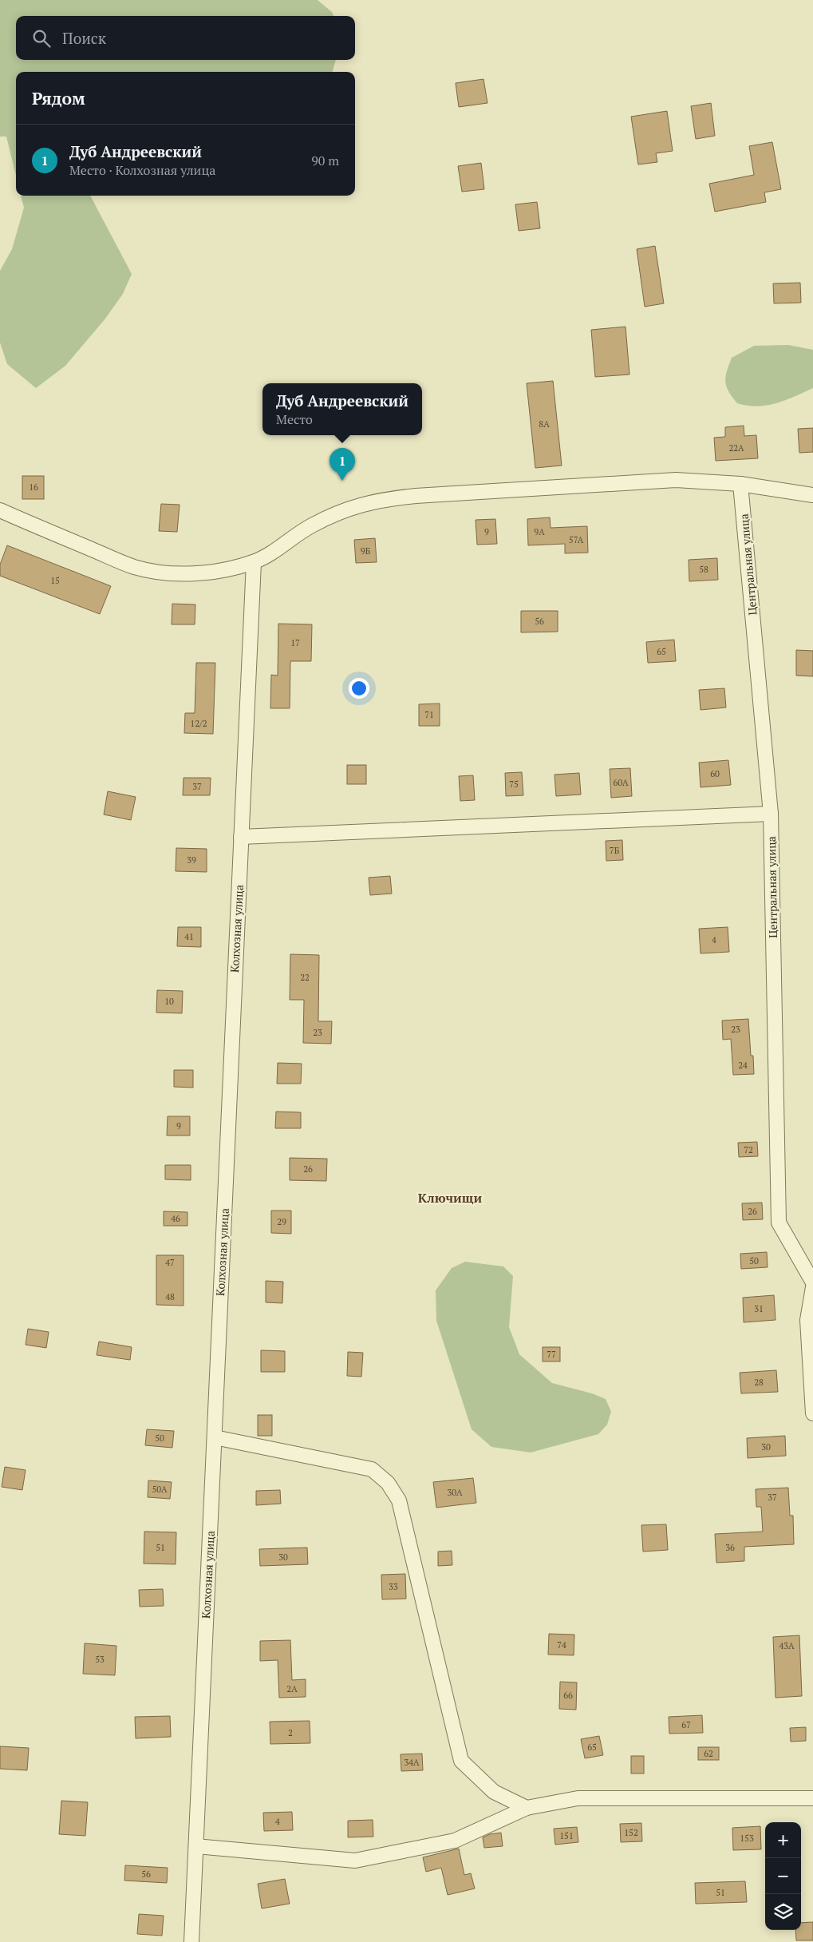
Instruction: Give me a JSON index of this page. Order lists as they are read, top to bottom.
{
  "streets": {
    "street": ["Центральная улица", "Колхозная улица"]
  },
  "districts": ["Ключищи"],
  "house_numbers": [
    "8А",
    "22А",
    "16",
    "9",
    "9А",
    "57А",
    "9Б",
    "58",
    "15",
    "56",
    "17",
    "65",
    "71",
    "12/2",
    "60",
    "60А",
    "75",
    "37",
    "7Б",
    "39",
    "41",
    "4",
    "22",
    "10",
    "23",
    "23",
    "24",
    "9",
    "72",
    "26",
    "26",
    "46",
    "29",
    "50",
    "47",
    "48",
    "31",
    "77",
    "28",
    "50",
    "30",
    "50А",
    "30А",
    "37",
    "51",
    "36",
    "30",
    "33",
    "74",
    "43А",
    "53",
    "2А",
    "66",
    "67",
    "2",
    "65",
    "62",
    "34А",
    "4",
    "152",
    "151",
    "153",
    "56",
    "51"
  ],
  "page": {
    "search": "Поиск",
    "heading": "Рядом",
    "list": [
      {
        "mark": "1",
        "name": "Дуб Андреевский",
        "note": "Место · Колхозная улица",
        "value": "90 m"
      }
    ],
    "popup": ["Дуб Андреевский", "Место"],
    "pins": "1",
    "map_buttons": ["+", "−"]
  }
}
